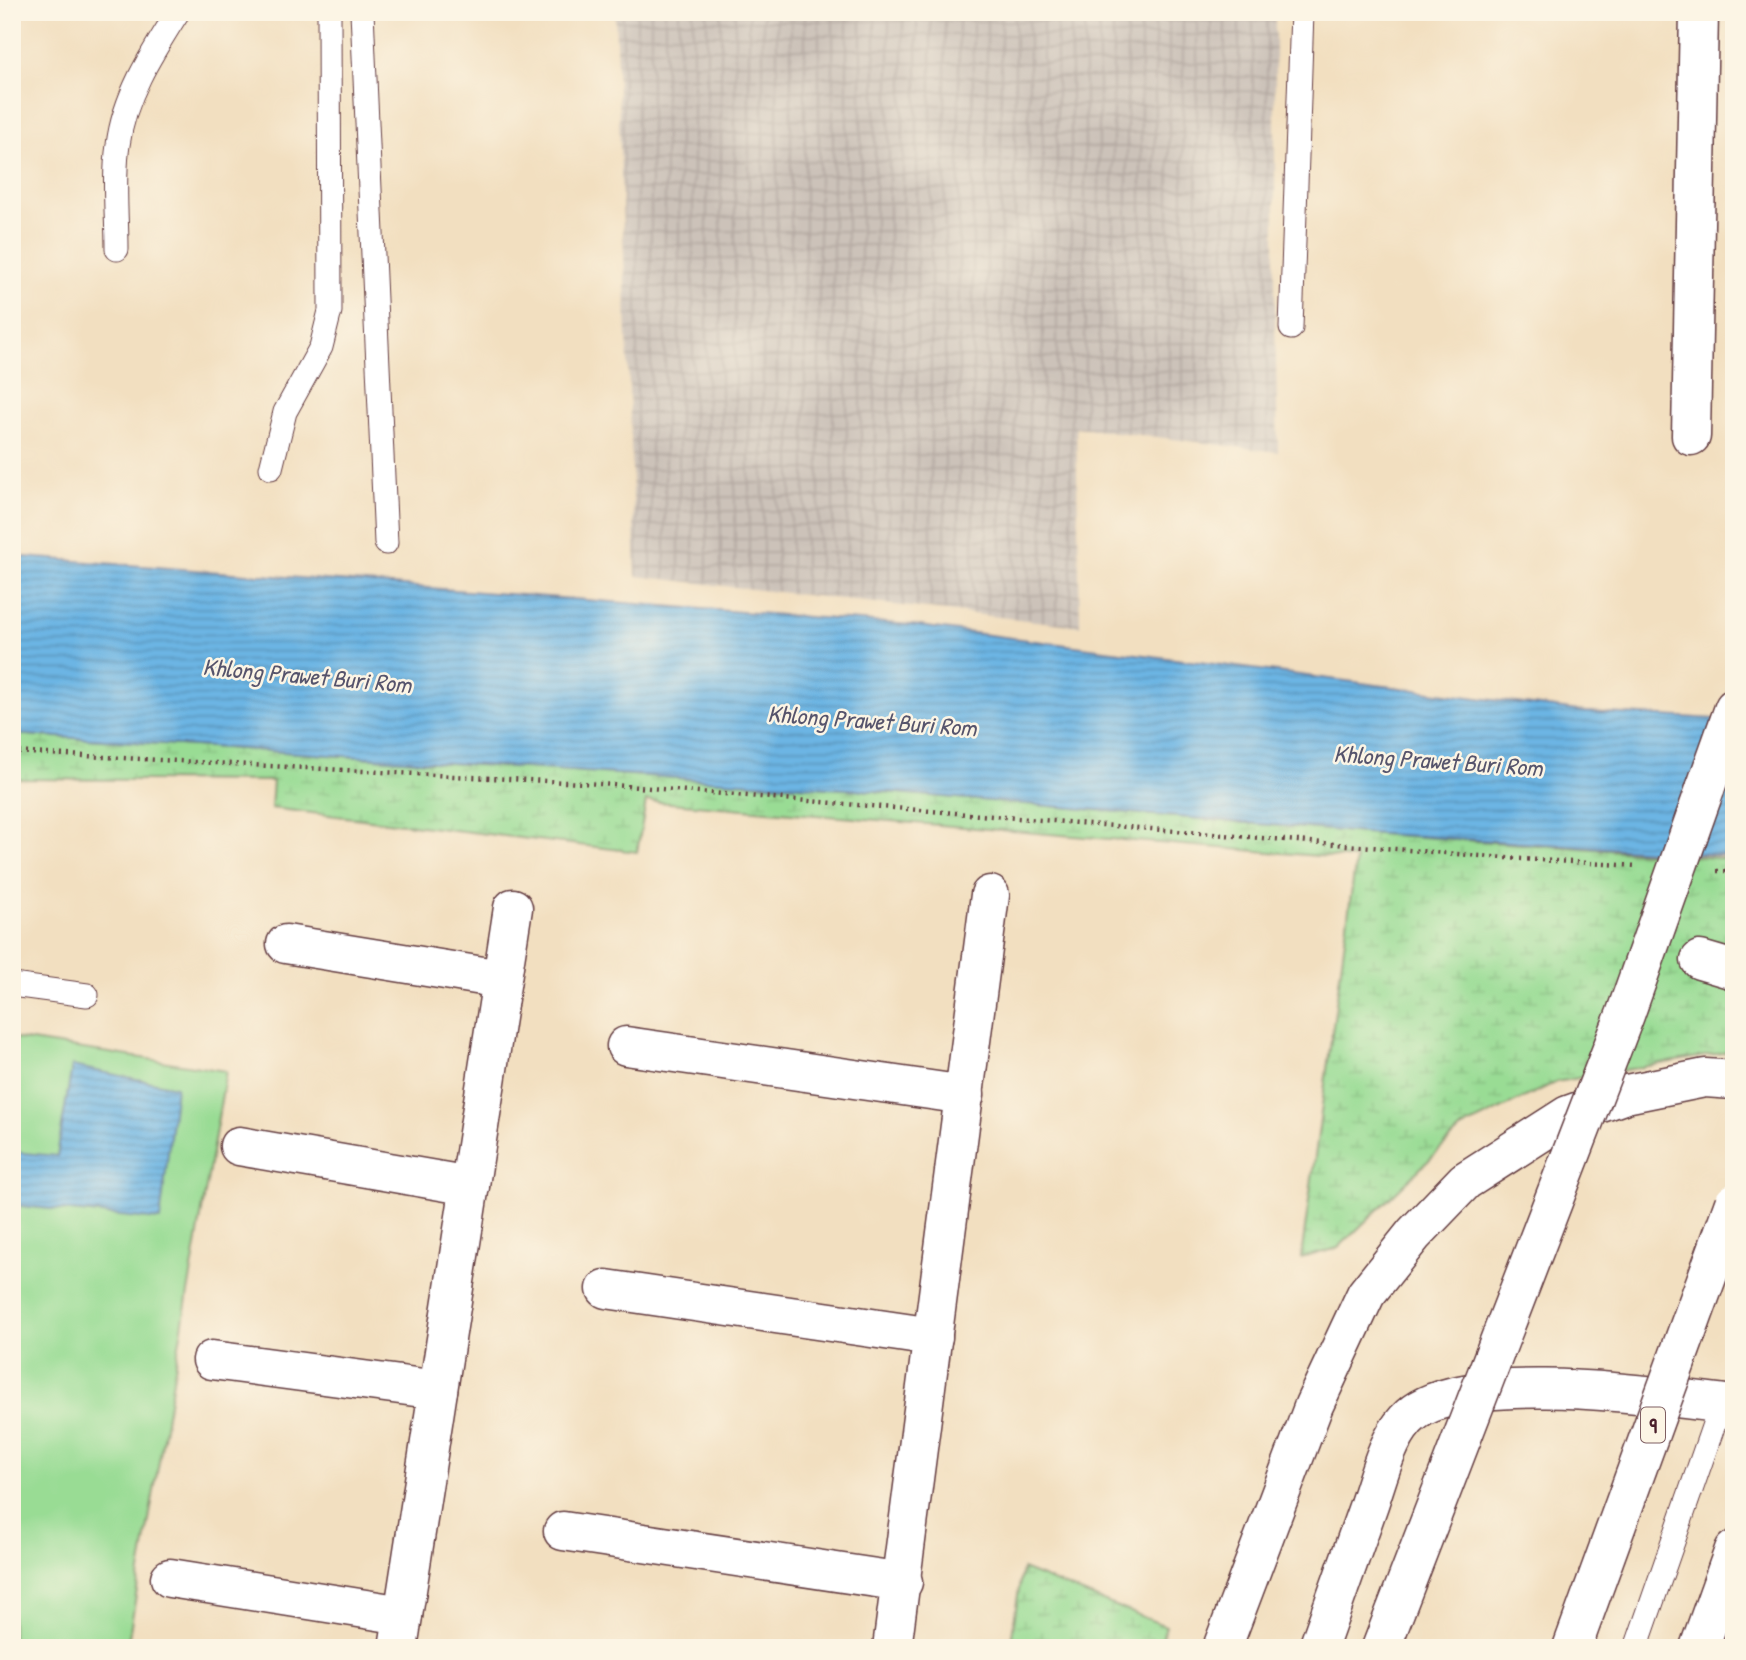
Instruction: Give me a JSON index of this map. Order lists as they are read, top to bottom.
{
  "streets": {
    "main road": ["9"]
  },
  "water": ["Khlong Prawet Buri Rom"]
}
